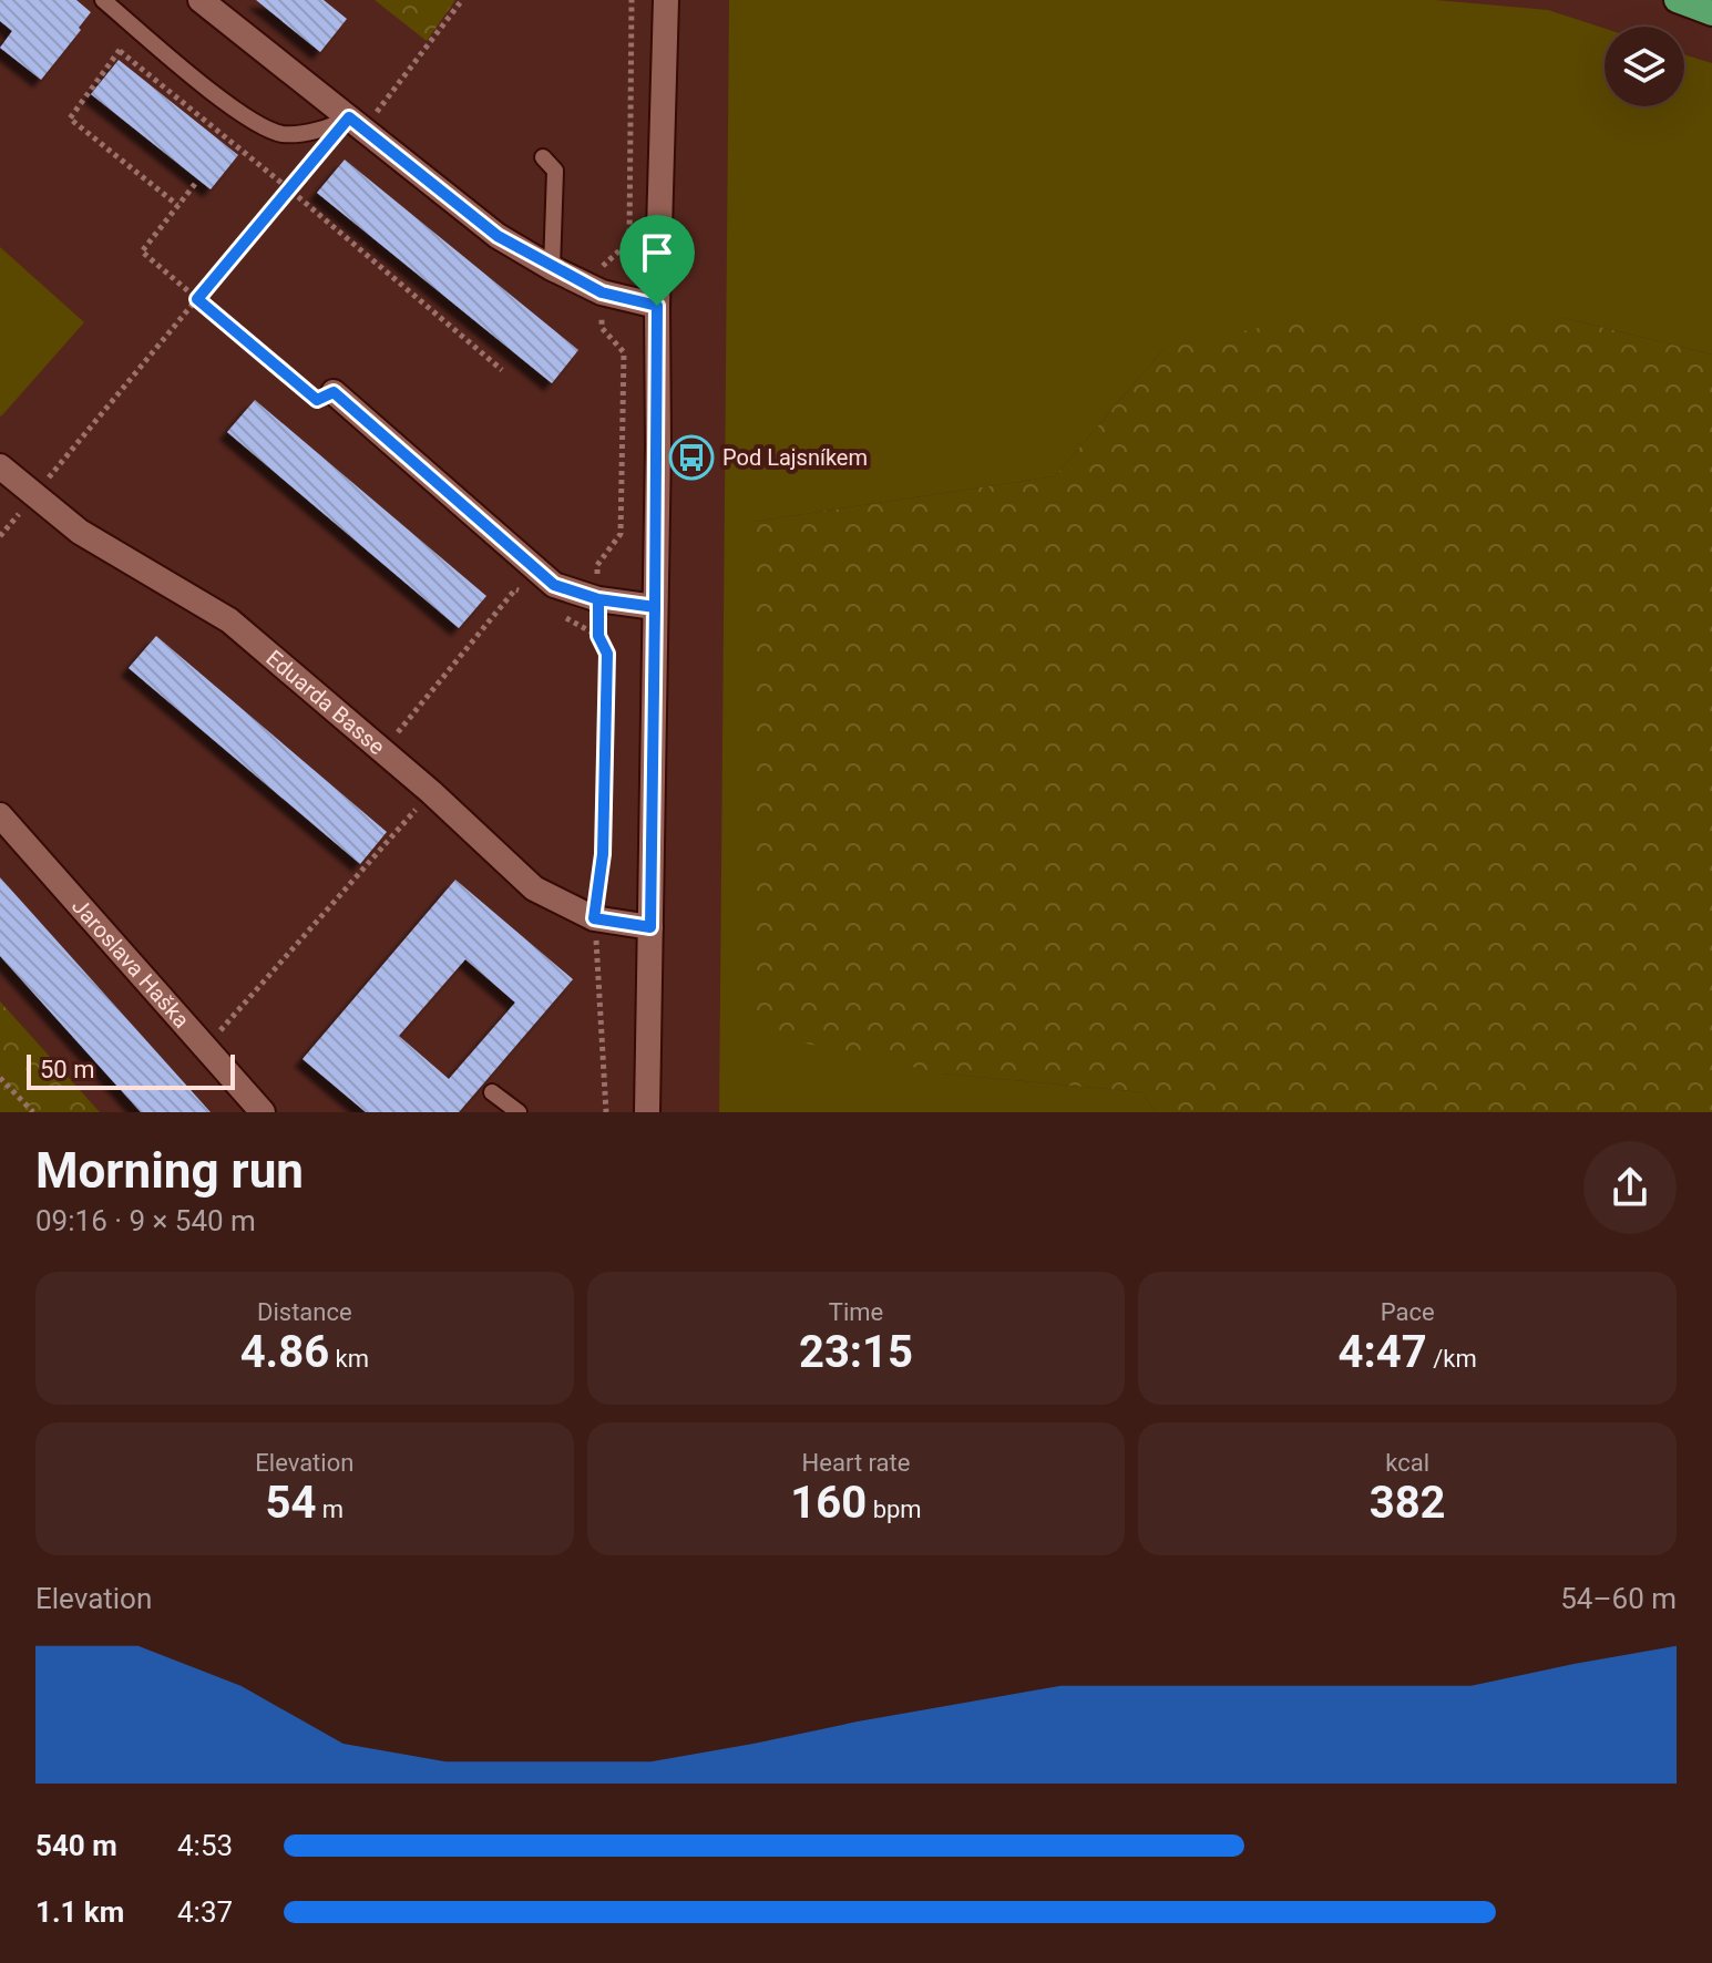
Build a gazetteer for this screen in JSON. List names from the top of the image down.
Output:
{
  "streets": {
    "street": ["Eduarda Basse", "Jaroslava Haška"]
  },
  "places": {
    "bus stop": ["Pod Lajsníkem"]
  },
  "scale_bar": "50 m",
  "page": {
    "scale": "50 m",
    "heading": ["Morning run", "09:16 · 9 × 540 m"],
    "stats": [
      ["Distance", "4.86 km"],
      ["Time", "23:15"],
      ["Pace", "4:47 /km"],
      ["Elevation", "54 m"],
      ["Heart rate", "160 bpm"],
      ["kcal", "382"]
    ],
    "chart": ["Elevation", "54–60 m"],
    "list": [
      {
        "name": "540 m",
        "note": "4:53"
      },
      {
        "name": "1.1 km",
        "note": "4:37"
      }
    ]
  }
}
